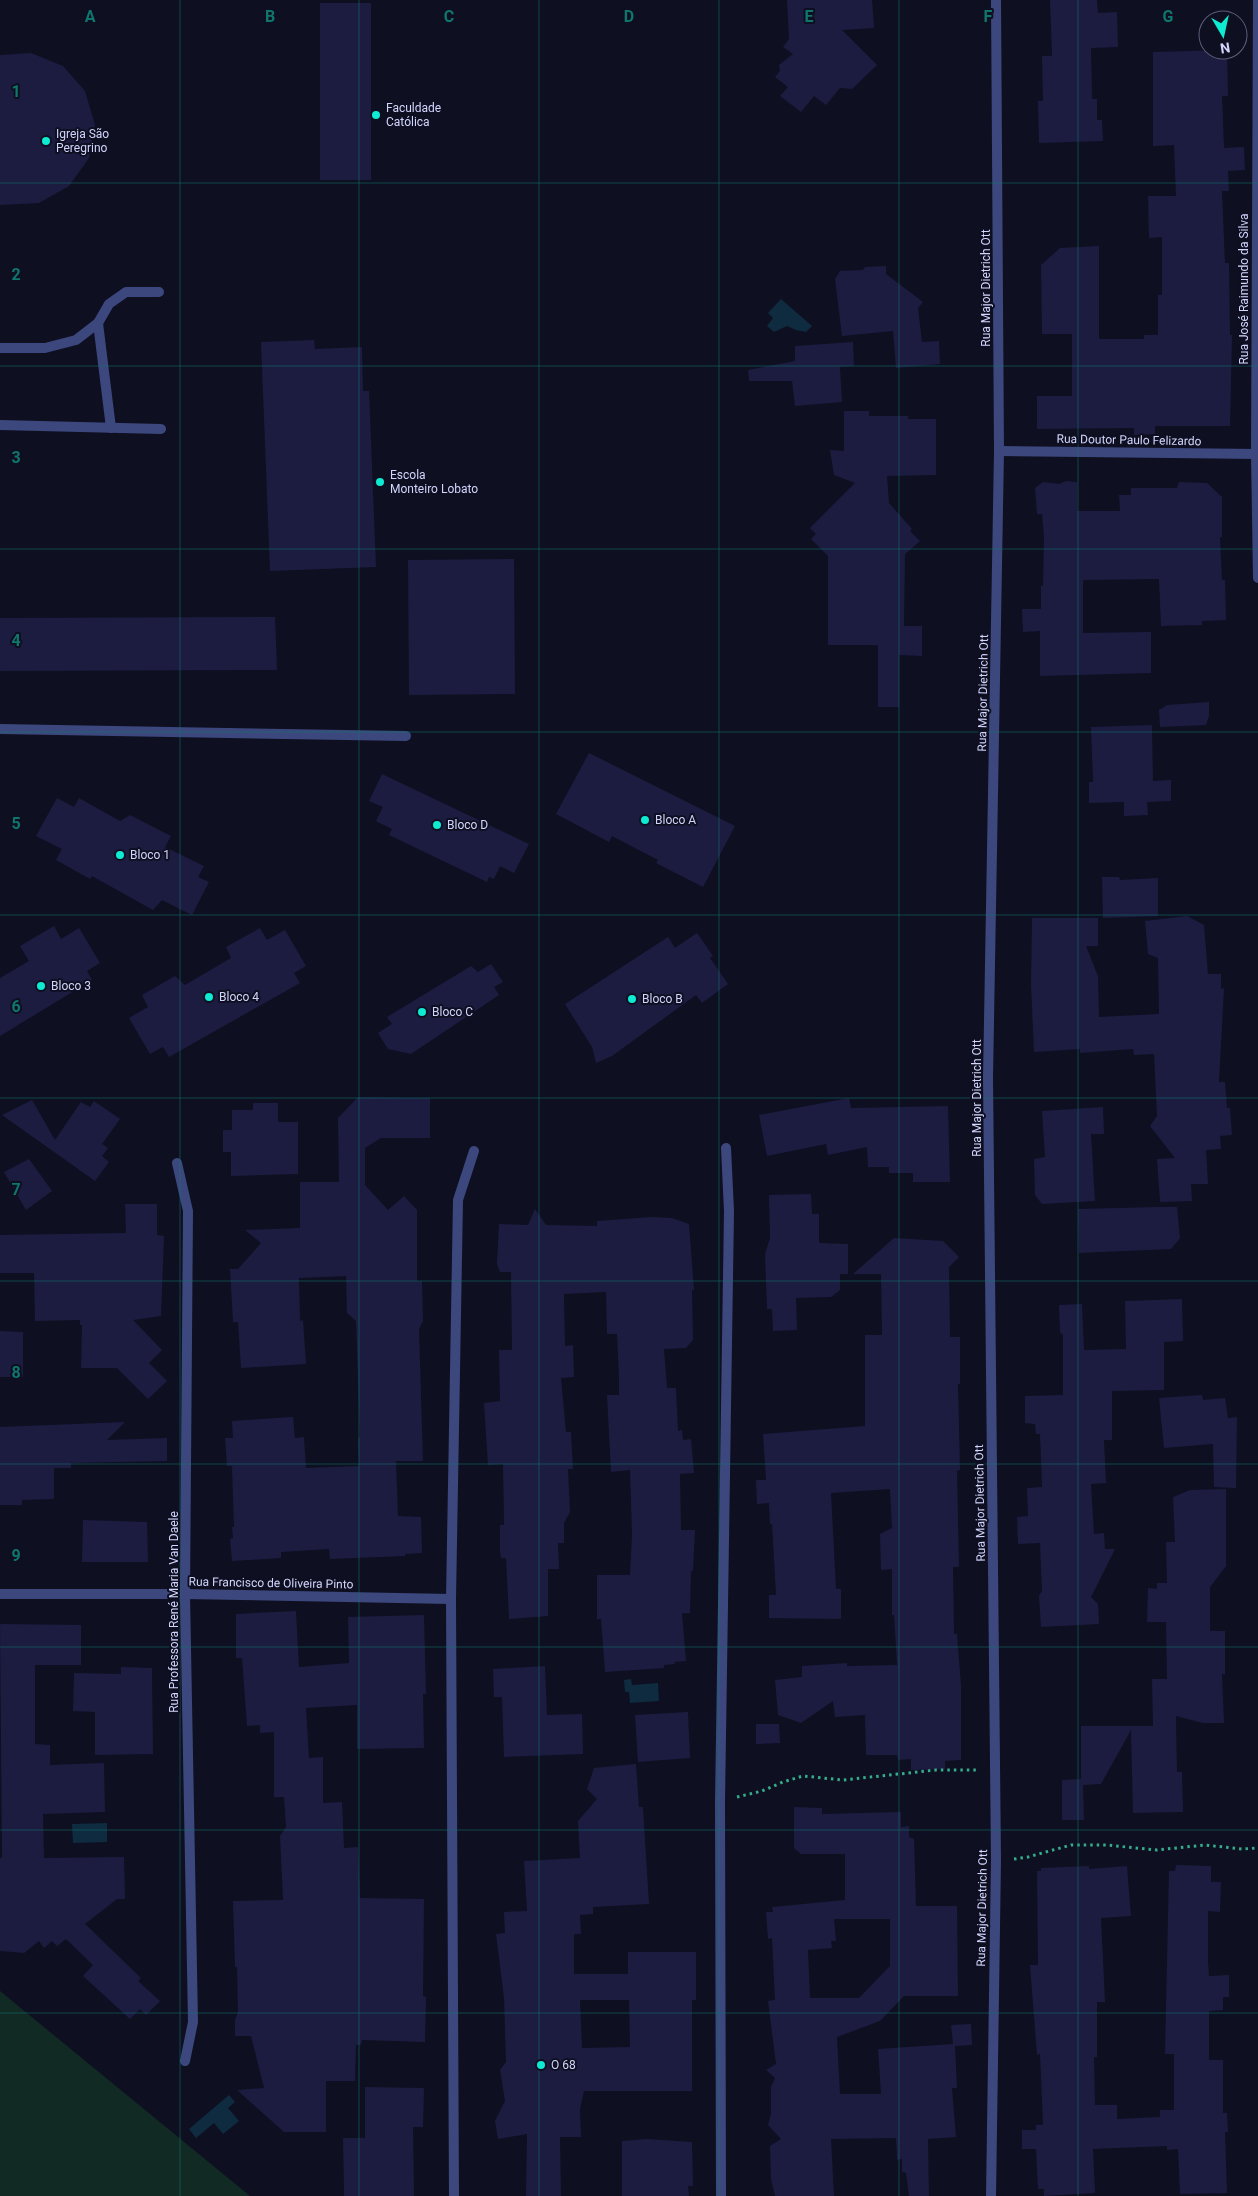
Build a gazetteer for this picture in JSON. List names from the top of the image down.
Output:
{
  "streets": {
    "street": [
      "Rua Major Dietrich Ott",
      "Rua José Raimundo da Silva",
      "Rua Doutor Paulo Felizardo",
      "Rua Francisco de Oliveira Pinto",
      "Rua Professora René Maria Van Daele"
    ]
  },
  "crossings": [
    ["Rua Major Dietrich Ott", "Rua Doutor Paulo Felizardo"],
    ["Rua José Raimundo da Silva", "Rua Doutor Paulo Felizardo"],
    ["Rua Francisco de Oliveira Pinto", "Rua Professora René Maria Van Daele"]
  ],
  "places": [
    "Faculdade Católica",
    "Igreja São Peregrino",
    "Escola Monteiro Lobato",
    "Bloco A",
    "Bloco D",
    "Bloco 1",
    "Bloco 3",
    "Bloco 4",
    "Bloco B",
    "Bloco C",
    "O 68"
  ],
  "north": "bottom",
  "grid": {
    "columns": [
      "A",
      "B",
      "C",
      "D",
      "E",
      "F",
      "G"
    ],
    "rows": [
      "1",
      "2",
      "3",
      "4",
      "5",
      "6",
      "7",
      "8",
      "9"
    ]
  }
}
